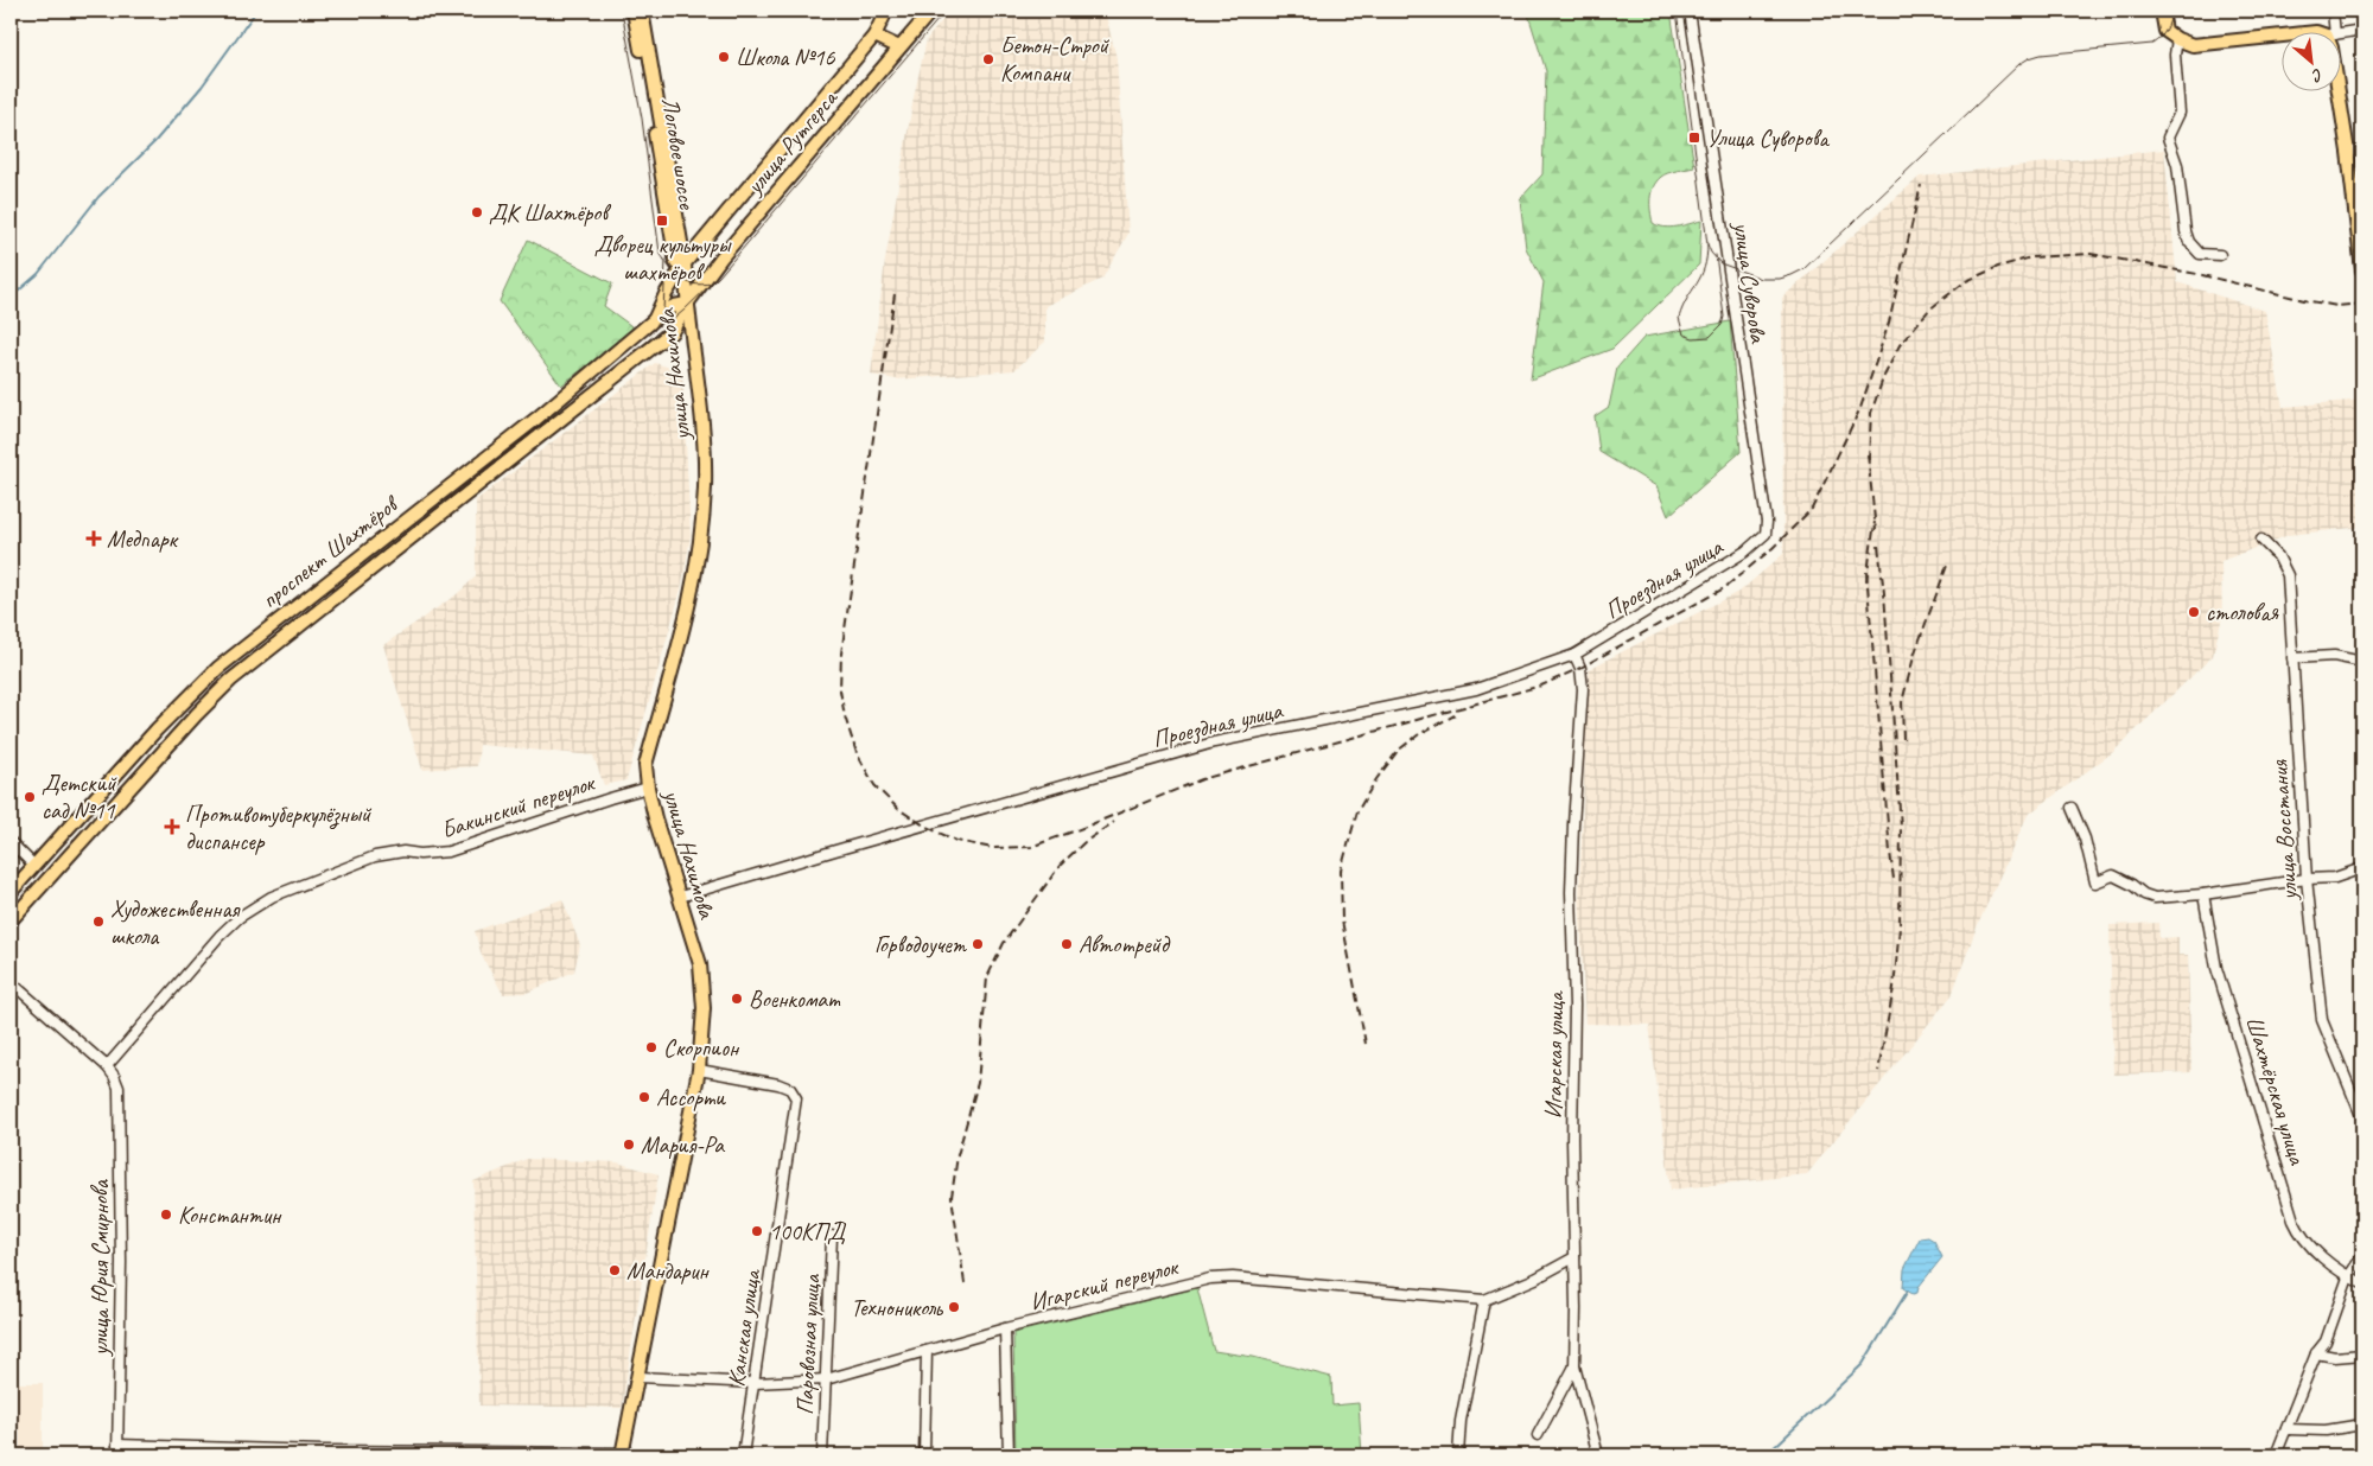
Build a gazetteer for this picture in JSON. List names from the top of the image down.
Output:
{
  "streets": {
    "main road": [
      "улица Рутгерса",
      "Логовое шоссе",
      "улица Нахимова",
      "проспект Шахтёров"
    ],
    "street": [
      "улица Суворова",
      "Проездная улица",
      "Бакинский переулок",
      "улица Восстания",
      "Игарская улица",
      "Шахтёрская улица",
      "улица Юрия Смирнова",
      "Игарский переулок",
      "Канская улица",
      "Паровозная улица"
    ]
  },
  "crossings": [
    ["улица Рутгерса", "Логовое шоссе"],
    ["улица Рутгерса", "улица Нахимова"],
    ["улица Рутгерса", "проспект Шахтёров"],
    ["Логовое шоссе", "улица Нахимова"],
    ["Логовое шоссе", "проспект Шахтёров"],
    ["улица Суворова", "Проездная улица"],
    ["улица Нахимова", "проспект Шахтёров"],
    ["улица Нахимова", "Проездная улица"],
    ["улица Нахимова", "Бакинский переулок"],
    ["улица Нахимова", "Игарский переулок"],
    ["улица Нахимова", "Канская улица"],
    ["Проездная улица", "Игарская улица"],
    ["Бакинский переулок", "улица Юрия Смирнова"],
    ["Игарская улица", "Игарский переулок"],
    ["Игарский переулок", "Канская улица"],
    ["Игарский переулок", "Паровозная улица"]
  ],
  "places": {
    "other": [
      "Школа №16",
      "Бетон-Строй Компани",
      "ДК Шахтёров",
      "столовая",
      "Детский сад №11",
      "Художественная школа",
      "Горводоучет",
      "Автотрейд",
      "Военкомат",
      "Скорпион",
      "Ассорти",
      "Мария-Ра",
      "Константин",
      "100КПД",
      "Мандарин",
      "Технониколь"
    ],
    "transit": ["Улица Суворова", "Дворец культуры шахтёров"],
    "health": ["Медпарк", "Противотуберкулёзный диспансер"]
  },
  "north": "bottom right"
}
